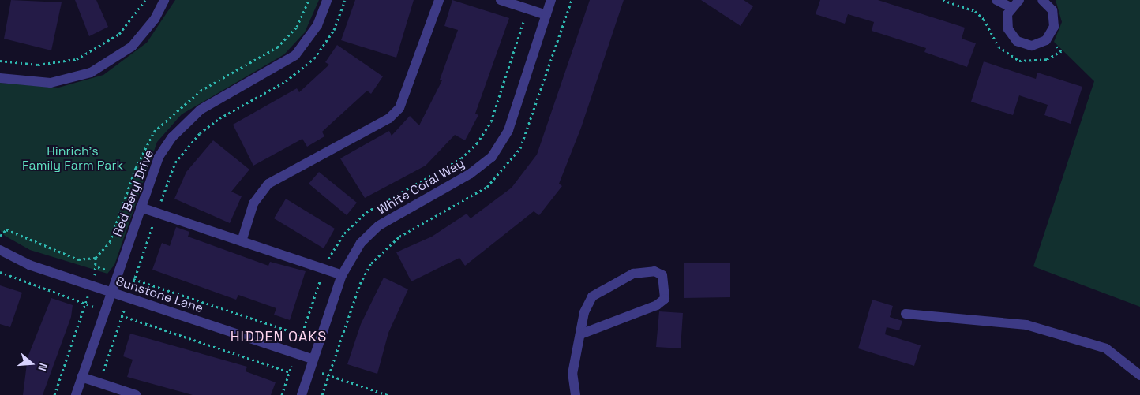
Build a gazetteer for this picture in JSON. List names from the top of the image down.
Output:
{
  "streets": {
    "street": ["White Coral Way", "Red Beryl Drive", "Sunstone Lane"]
  },
  "crossings": [
    ["White Coral Way", "Sunstone Lane"],
    ["Red Beryl Drive", "Sunstone Lane"]
  ],
  "districts": ["HIDDEN OAKS"],
  "parks": ["Hinrich's Family Farm Park"],
  "north": "right"
}
